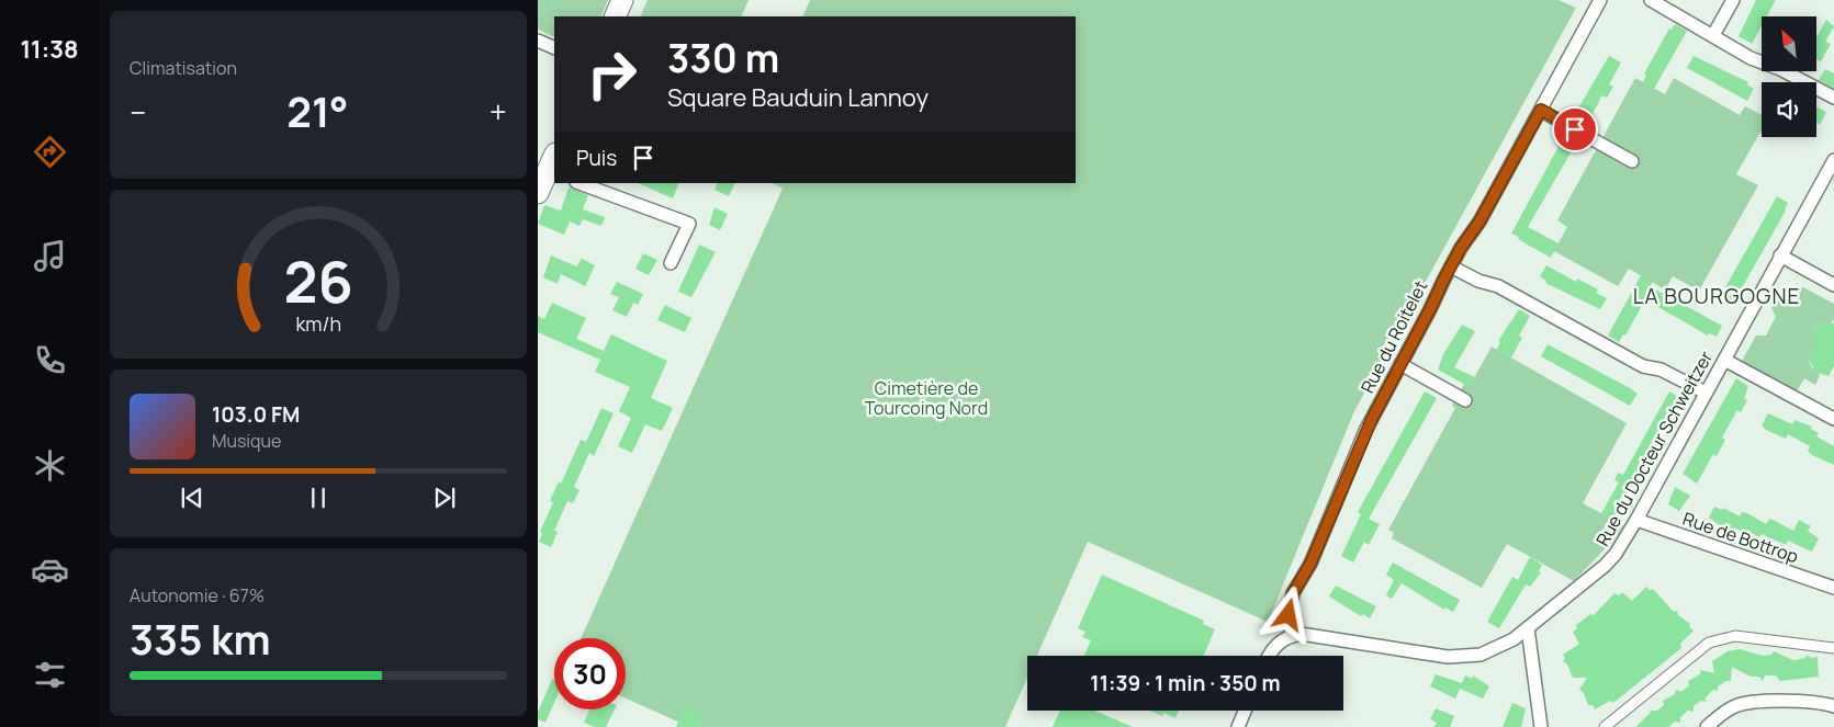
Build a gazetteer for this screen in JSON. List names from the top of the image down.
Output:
{
  "streets": {
    "street": ["Rue du Roitelet", "Rue du Docteur Schweitzer", "Rue de Bottrop"]
  },
  "crossings": [
    ["Rue du Roitelet", "Rue du Docteur Schweitzer"],
    ["Rue du Docteur Schweitzer", "Rue de Bottrop"]
  ],
  "districts": ["LA BOURGOGNE"],
  "parks": ["Cimetière de Tourcoing Nord"],
  "north": "top left",
  "page": {
    "tabs": "11:38",
    "tile": [
      "Climatisation",
      ["Autonomie · 67%", "335 km"]
    ],
    "turn": ["330 m", "Square Bauduin Lannoy"],
    "heat": ["−", "21°", "+"],
    "then": "Puis",
    "song": ["103.0 FM", "Musique"],
    "limit": "30",
    "trip": "11:39 · 1 min · 350 m",
    "gauge": ["26", "km/h"]
  }
}
